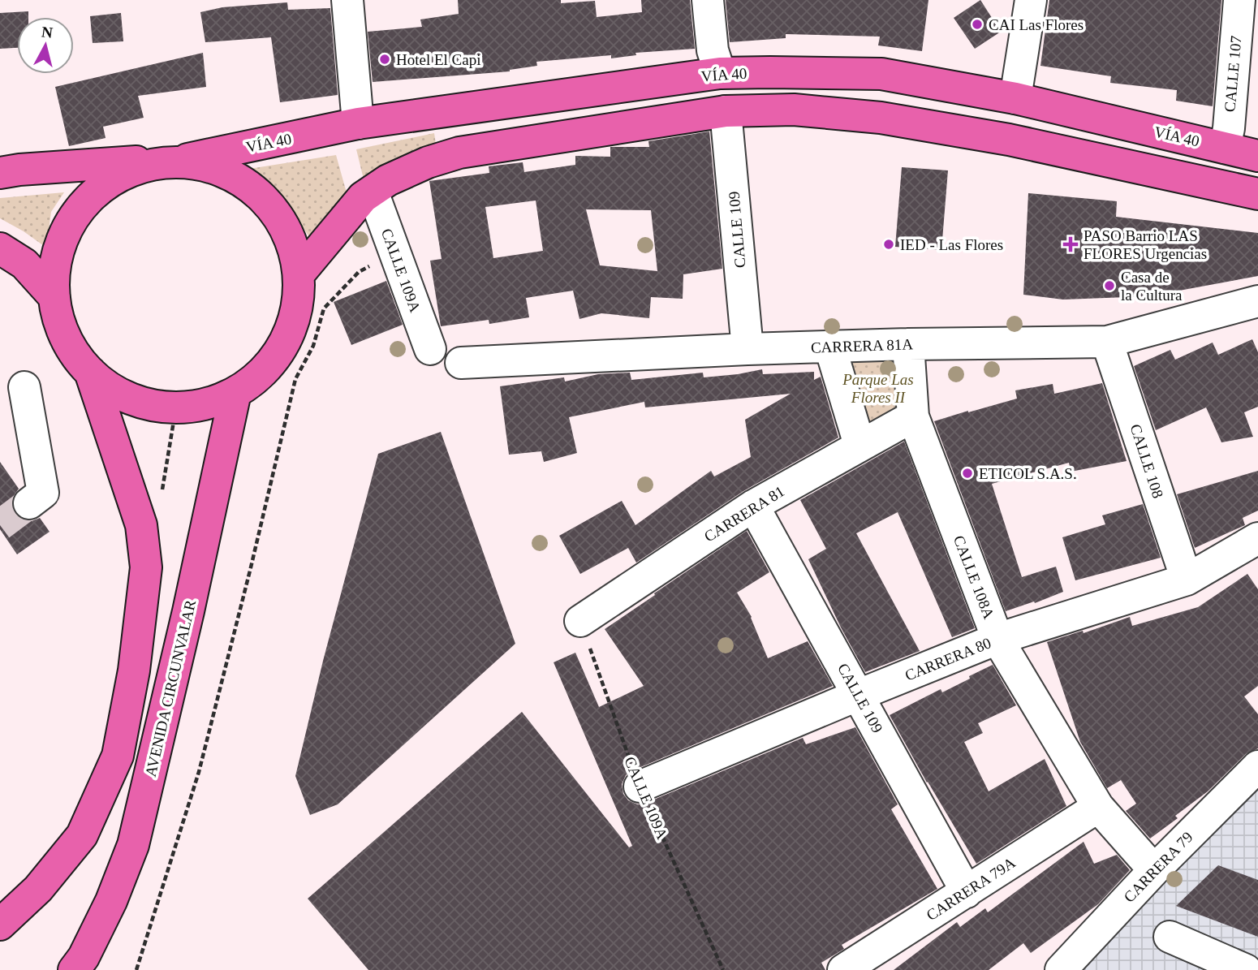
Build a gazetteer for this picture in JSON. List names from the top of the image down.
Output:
{
  "streets": {
    "highway": ["VÍA 40", "AVENIDA CIRCUNVALAR"],
    "street": [
      "CALLE 107",
      "CALLE 109",
      "CALLE 109A",
      "CARRERA 81A",
      "CALLE 108",
      "CARRERA 81",
      "CALLE 108A",
      "CARRERA 80",
      "CARRERA 79",
      "CARRERA 79A"
    ]
  },
  "crossings": [
    ["CALLE 107", "VÍA 40"],
    ["CALLE 109", "CARRERA 81A"],
    ["CALLE 109", "CARRERA 81"],
    ["CALLE 109", "CARRERA 80"],
    ["CALLE 109", "CARRERA 79A"],
    ["CALLE 109A", "CARRERA 81"],
    ["CALLE 109A", "CARRERA 80"],
    ["CARRERA 81A", "CALLE 108"],
    ["CARRERA 81A", "CALLE 108A"],
    ["CALLE 108", "CARRERA 80"],
    ["CARRERA 81", "CALLE 108A"],
    ["CALLE 108A", "CARRERA 80"],
    ["CALLE 108A", "CARRERA 79"],
    ["CALLE 108A", "CARRERA 79A"]
  ],
  "parks": ["Parque Las Flores II"],
  "places": {
    "other": [
      "CAI Las Flores",
      "Hotel El Capi",
      "IED - Las Flores",
      "Casa de la Cultura",
      "ETICOL S.A.S."
    ],
    "health": ["PASO Barrio LAS FLORES Urgencias"]
  },
  "north": "top"
}
